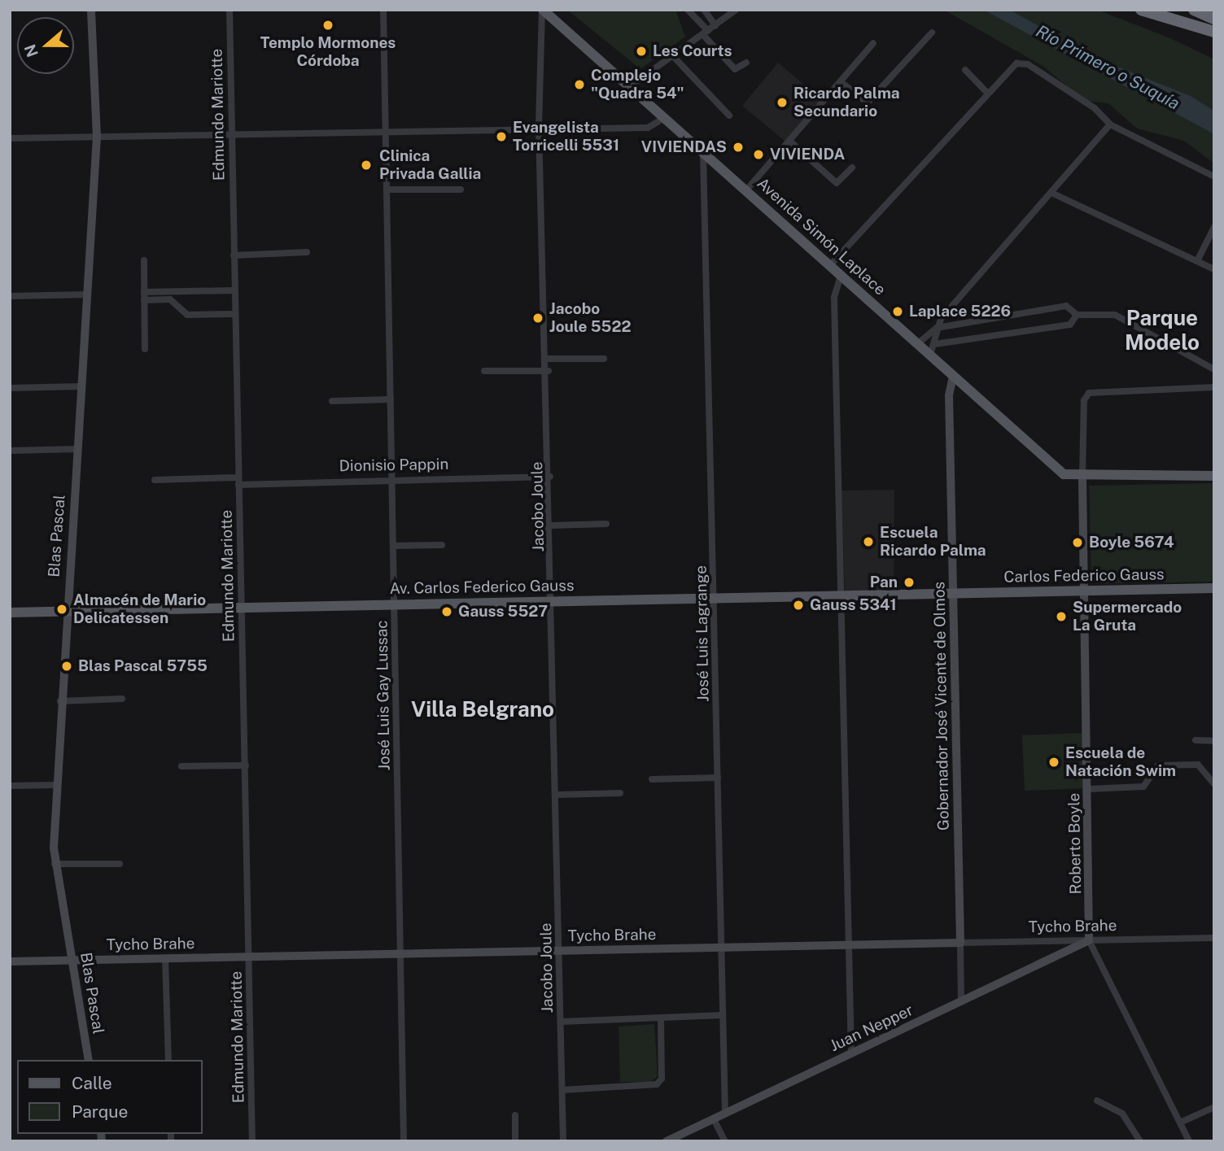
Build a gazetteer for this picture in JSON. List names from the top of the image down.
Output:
{
  "streets": {
    "main road": [
      "Avenida Simón Laplace",
      "Blas Pascal",
      "Carlos Federico Gauss",
      "Av. Carlos Federico Gauss",
      "Gobernador José Vicente de Olmos",
      "Roberto Boyle",
      "Tycho Brahe",
      "Juan Nepper"
    ],
    "street": [
      "Edmundo Mariotte",
      "Dionisio Pappin",
      "Jacobo Joule",
      "José Luis Lagrange",
      "José Luis Gay Lussac"
    ]
  },
  "crossings": [
    ["Edmundo Mariotte", "Dionisio Pappin"],
    ["Edmundo Mariotte", "Av. Carlos Federico Gauss"],
    ["Edmundo Mariotte", "Tycho Brahe"],
    ["Avenida Simón Laplace", "Jacobo Joule"],
    ["Avenida Simón Laplace", "José Luis Lagrange"],
    ["Avenida Simón Laplace", "Gobernador José Vicente de Olmos"],
    ["Avenida Simón Laplace", "Roberto Boyle"],
    ["Dionisio Pappin", "Jacobo Joule"],
    ["Dionisio Pappin", "José Luis Gay Lussac"],
    ["Jacobo Joule", "Av. Carlos Federico Gauss"],
    ["Jacobo Joule", "Tycho Brahe"],
    ["Blas Pascal", "Av. Carlos Federico Gauss"],
    ["Blas Pascal", "Tycho Brahe"],
    ["Carlos Federico Gauss", "Av. Carlos Federico Gauss"],
    ["Carlos Federico Gauss", "Gobernador José Vicente de Olmos"],
    ["Carlos Federico Gauss", "Roberto Boyle"],
    ["Av. Carlos Federico Gauss", "José Luis Lagrange"],
    ["Av. Carlos Federico Gauss", "José Luis Gay Lussac"],
    ["Av. Carlos Federico Gauss", "Gobernador José Vicente de Olmos"],
    ["José Luis Lagrange", "Tycho Brahe"],
    ["José Luis Lagrange", "Juan Nepper"],
    ["José Luis Gay Lussac", "Tycho Brahe"],
    ["Gobernador José Vicente de Olmos", "Tycho Brahe"],
    ["Gobernador José Vicente de Olmos", "Juan Nepper"],
    ["Roberto Boyle", "Tycho Brahe"],
    ["Roberto Boyle", "Juan Nepper"],
    ["Tycho Brahe", "Juan Nepper"]
  ],
  "districts": ["Parque Modelo", "Villa Belgrano"],
  "water": ["Río Primero o Suquía"],
  "places": [
    "Templo Mormones Córdoba",
    "Les Courts",
    "Complejo \"Quadra 54\"",
    "Ricardo Palma Secundario",
    "Evangelista Torricelli 5531",
    "VIVIENDAS",
    "VIVIENDA",
    "Clinica Privada Gallia",
    "Laplace 5226",
    "Jacobo Joule 5522",
    "Escuela Ricardo Palma",
    "Boyle 5674",
    "Pan",
    "Gauss 5341",
    "Almacén de Mario Delicatessen",
    "Gauss 5527",
    "Supermercado La Gruta",
    "Blas Pascal 5755",
    "Escuela de Natación Swim"
  ],
  "legend": ["Calle", "Parque"],
  "north": "left"
}
